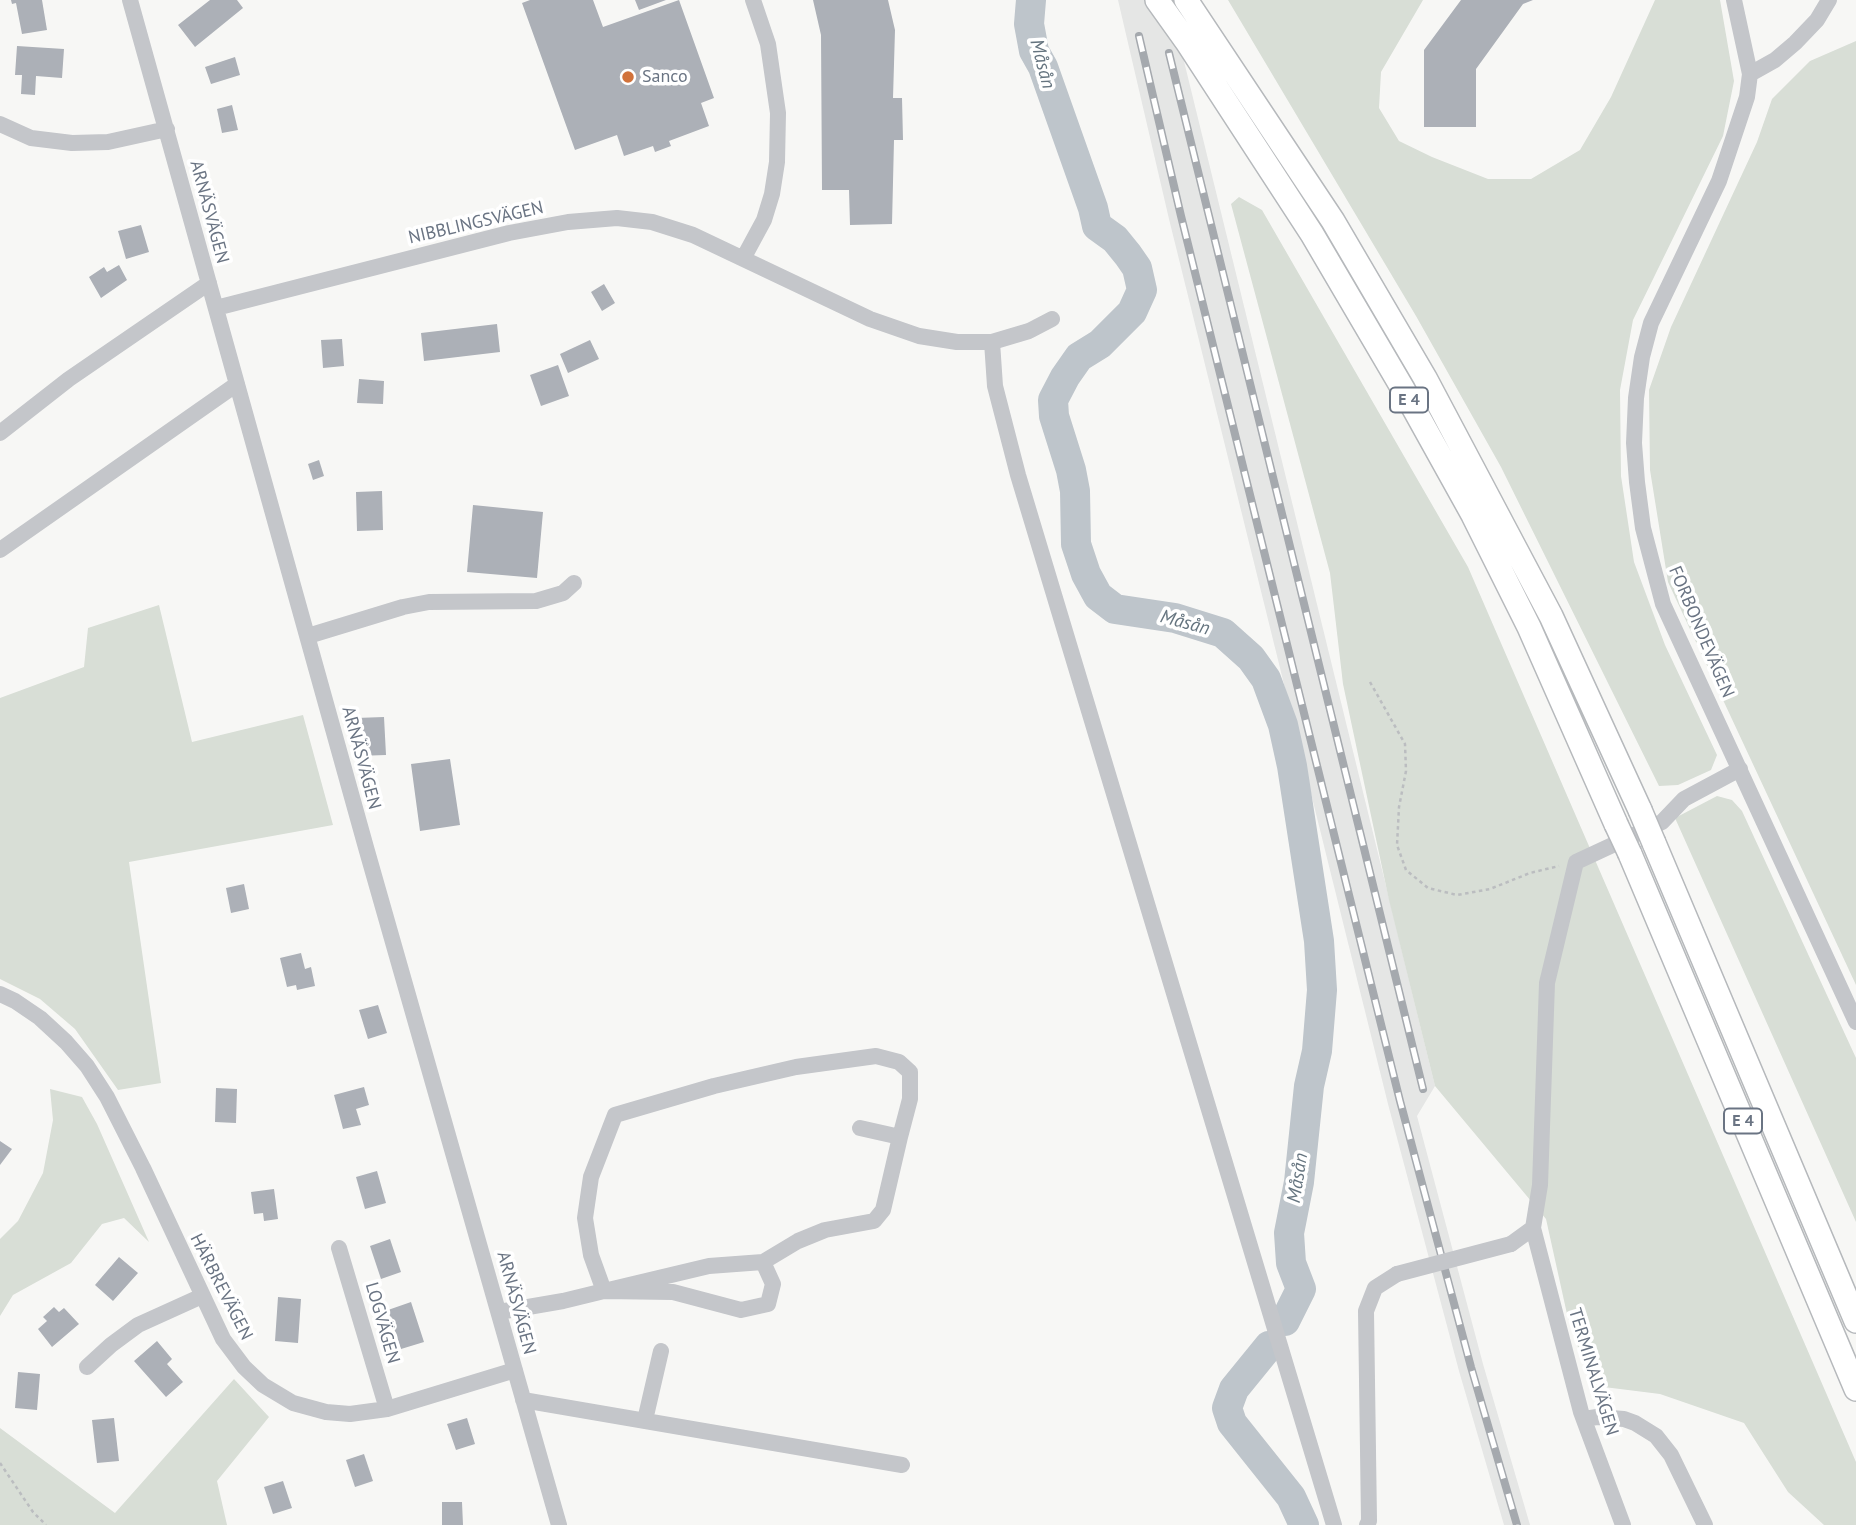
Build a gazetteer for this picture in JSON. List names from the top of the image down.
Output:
{
  "streets": {
    "highway": ["E 4"],
    "street": [
      "ARNÄSVÄGEN",
      "NIBBLINGSVÄGEN",
      "FORBONDEVÄGEN",
      "HÄRBREVÄGEN",
      "LOGVÄGEN",
      "TERMINALVÄGEN"
    ]
  },
  "crossings": [
    ["ARNÄSVÄGEN", "NIBBLINGSVÄGEN"],
    ["ARNÄSVÄGEN", "HÄRBREVÄGEN"],
    ["HÄRBREVÄGEN", "LOGVÄGEN"]
  ],
  "water": ["Måsån"],
  "places": ["Sanco"]
}
